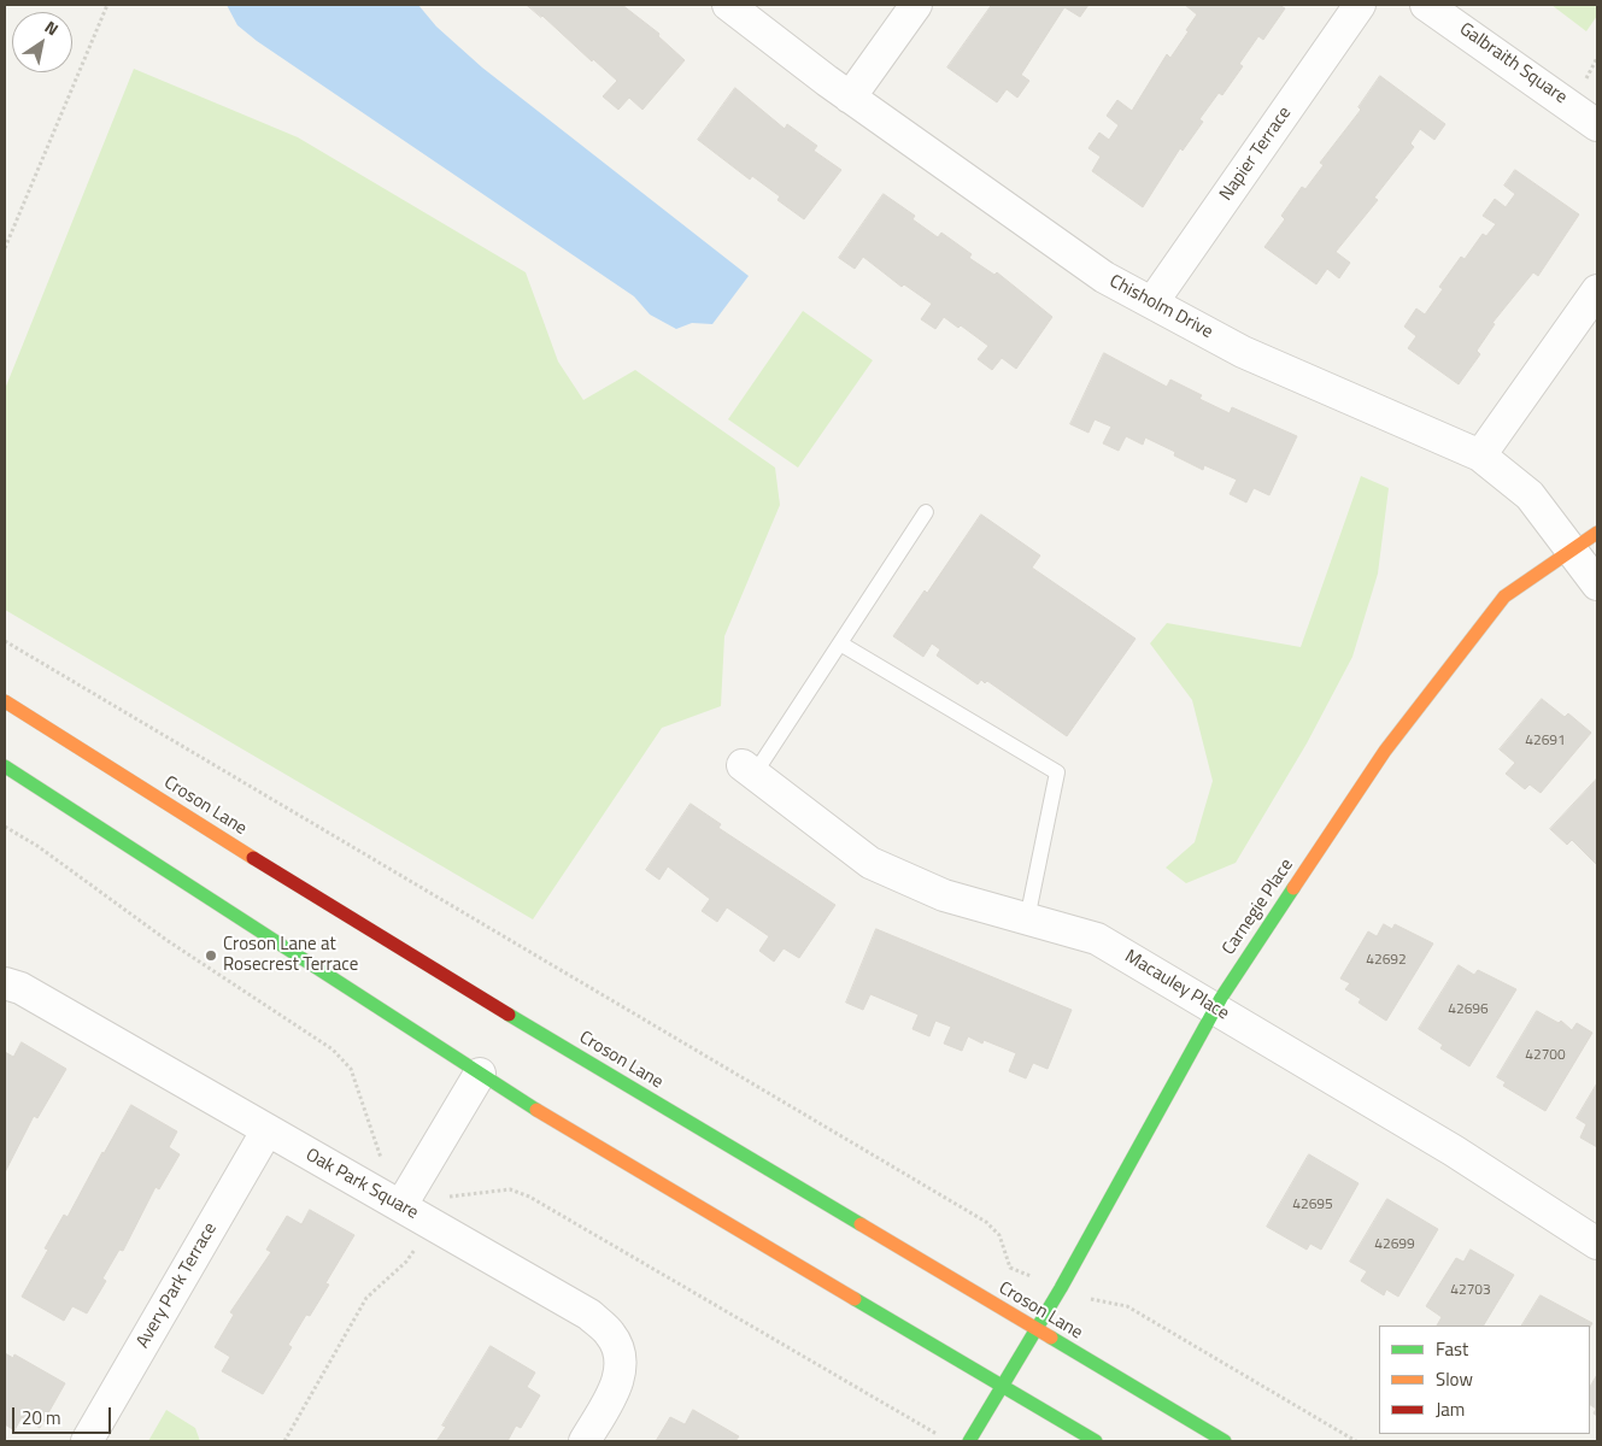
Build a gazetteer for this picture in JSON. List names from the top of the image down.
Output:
{
  "streets": {
    "main road": ["Croson Lane", "Carnegie Place"],
    "street": [
      "Galbraith Square",
      "Napier Terrace",
      "Chisholm Drive",
      "Macauley Place",
      "Oak Park Square",
      "Avery Park Terrace"
    ]
  },
  "crossings": [
    ["Napier Terrace", "Chisholm Drive"],
    ["Chisholm Drive", "Carnegie Place"],
    ["Croson Lane", "Carnegie Place"],
    ["Carnegie Place", "Macauley Place"],
    ["Oak Park Square", "Avery Park Terrace"]
  ],
  "places": ["Croson Lane at Rosecrest Terrace"],
  "house_numbers": [
    "42691",
    "42692",
    "42696",
    "42700",
    "42695",
    "42699",
    "42703"
  ],
  "legend": ["Fast", "Slow", "Jam"],
  "scale_bar": "20 m",
  "north": "top right"
}
